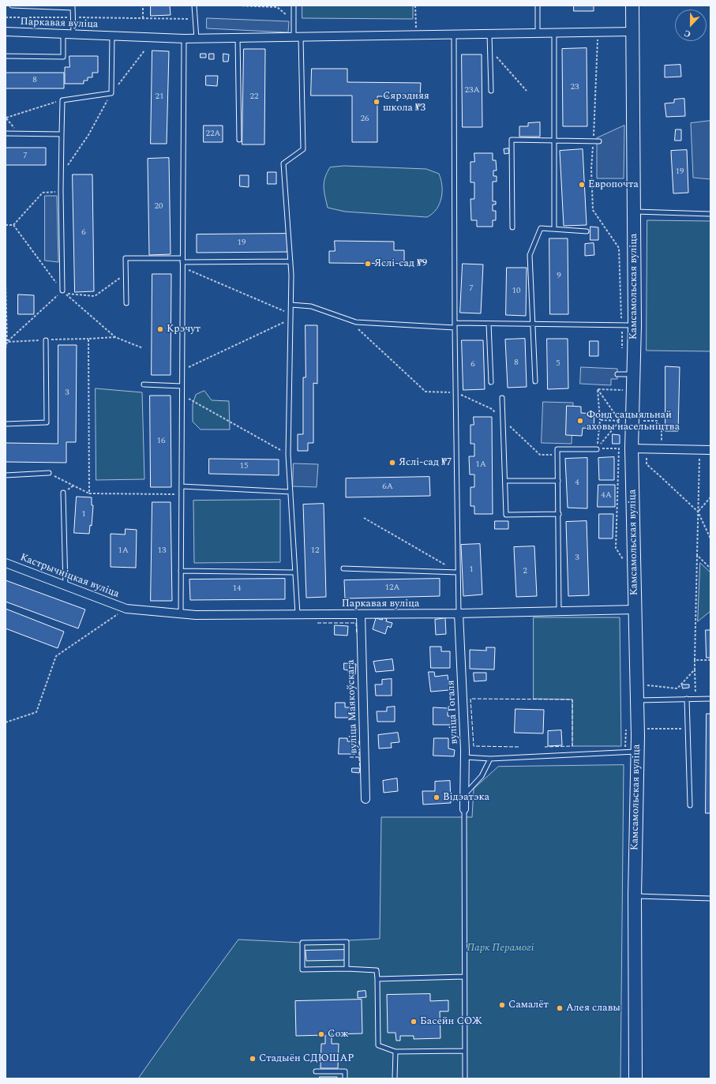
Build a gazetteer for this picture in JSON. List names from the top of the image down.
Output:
{
  "streets": {
    "main road": ["Камсамольская вуліца"],
    "street": [
      "Паркавая вуліца",
      "Кастрычніцкая вуліца",
      "вуліца Маякоўскага",
      "вуліца Гогаля"
    ]
  },
  "crossings": [
    ["Паркавая вуліца", "Камсамольская вуліца"],
    ["Паркавая вуліца", "Кастрычніцкая вуліца"],
    ["Паркавая вуліца", "вуліца Маякоўскага"],
    ["Паркавая вуліца", "вуліца Гогаля"]
  ],
  "parks": ["Парк Перамогі"],
  "places": [
    "Сярэдняя школа №3",
    "Европочта",
    "Яслі-сад №9",
    "Крэчут",
    "Фонд сацыяльнай аховы насельніцтва",
    "Яслі-сад №7",
    "Відэатэка",
    "Самалёт",
    "Алея славы",
    "Басейн СОЖ",
    "Сож",
    "Стадыён СДЮШАР"
  ],
  "house_numbers": [
    "8",
    "23",
    "23А",
    "21",
    "22",
    "26",
    "22А",
    "7",
    "19",
    "20",
    "6",
    "19",
    "9",
    "7",
    "10",
    "8",
    "5",
    "6",
    "3",
    "16",
    "1А",
    "15",
    "4",
    "6А",
    "4А",
    "1",
    "1А",
    "13",
    "12",
    "3",
    "1",
    "2",
    "12А",
    "14"
  ],
  "north": "bottom"
}
